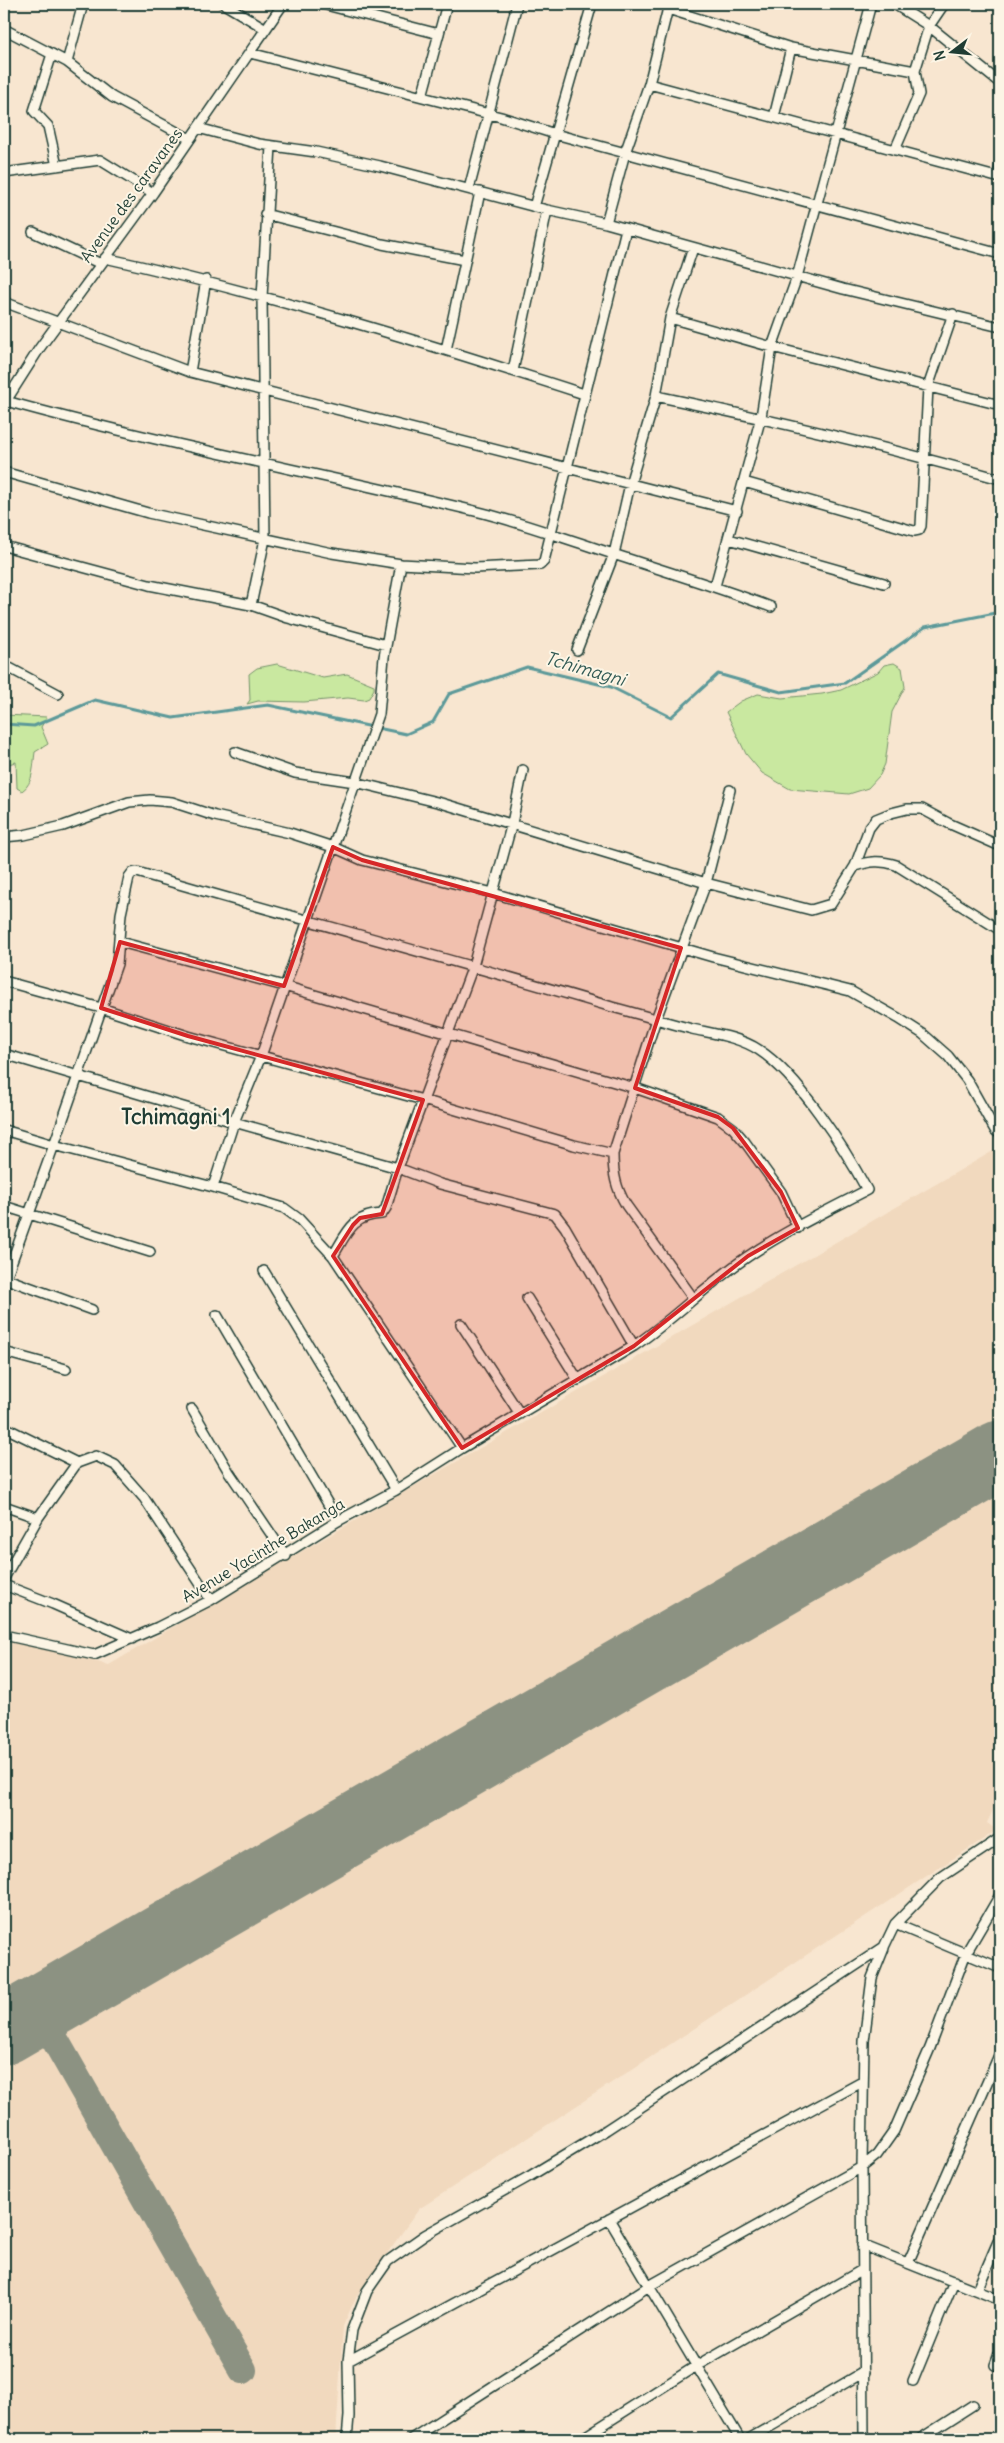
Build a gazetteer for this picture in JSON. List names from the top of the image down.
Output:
{
  "streets": {
    "street": ["Avenue des caravanes", "Avenue Yacinthe Bakanga"]
  },
  "districts": ["Tchimagni 1"],
  "water": ["Tchimagni"],
  "north": "left"
}
